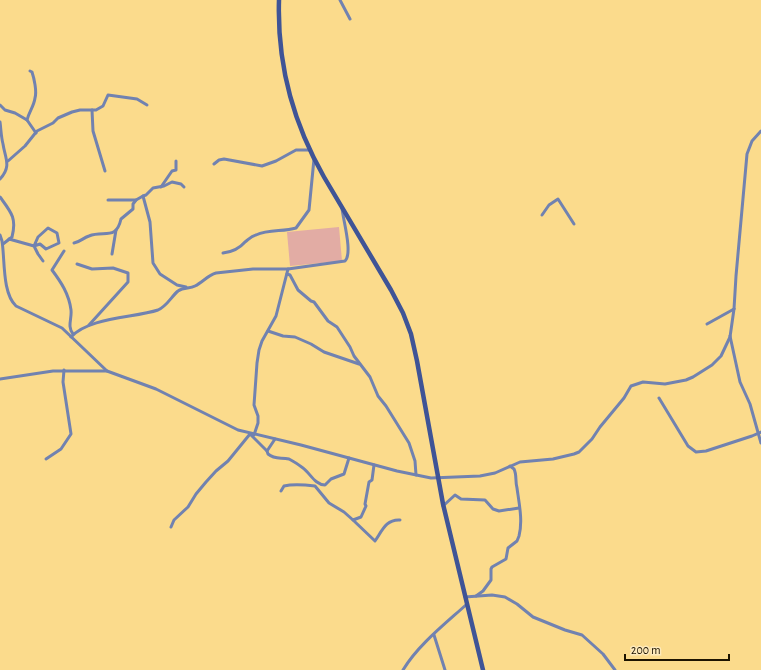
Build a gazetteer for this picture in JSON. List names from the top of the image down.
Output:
{
  "scale_bar": "200 m"
}
